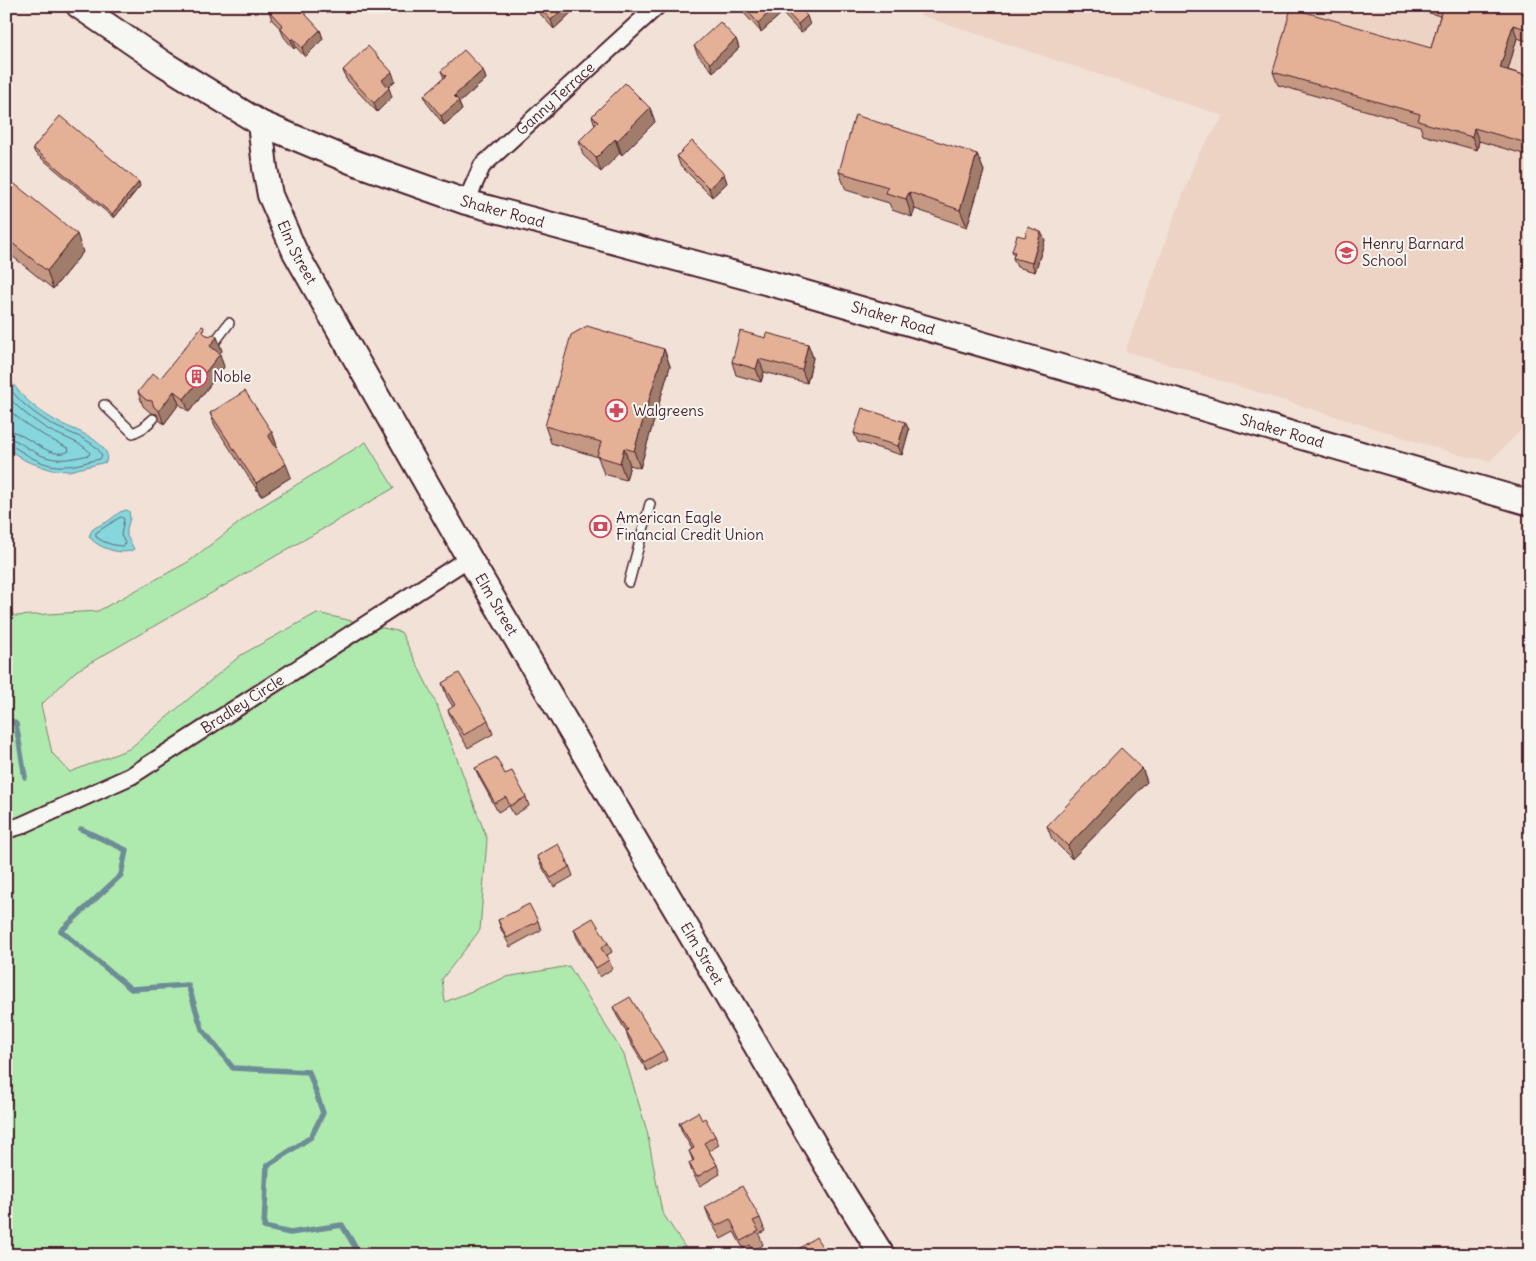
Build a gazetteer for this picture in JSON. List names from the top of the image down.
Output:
{
  "streets": {
    "main road": ["Shaker Road", "Elm Street"],
    "street": ["Ganny Terrace", "Bradley Circle"]
  },
  "crossings": [
    ["Ganny Terrace", "Shaker Road"],
    ["Shaker Road", "Elm Street"],
    ["Elm Street", "Bradley Circle"]
  ],
  "places": {
    "school or university": ["Henry Barnard School"],
    "building": ["Noble"],
    "pharmacy": ["Walgreens"],
    "bank": ["American Eagle Financial Credit Union"]
  }
}
